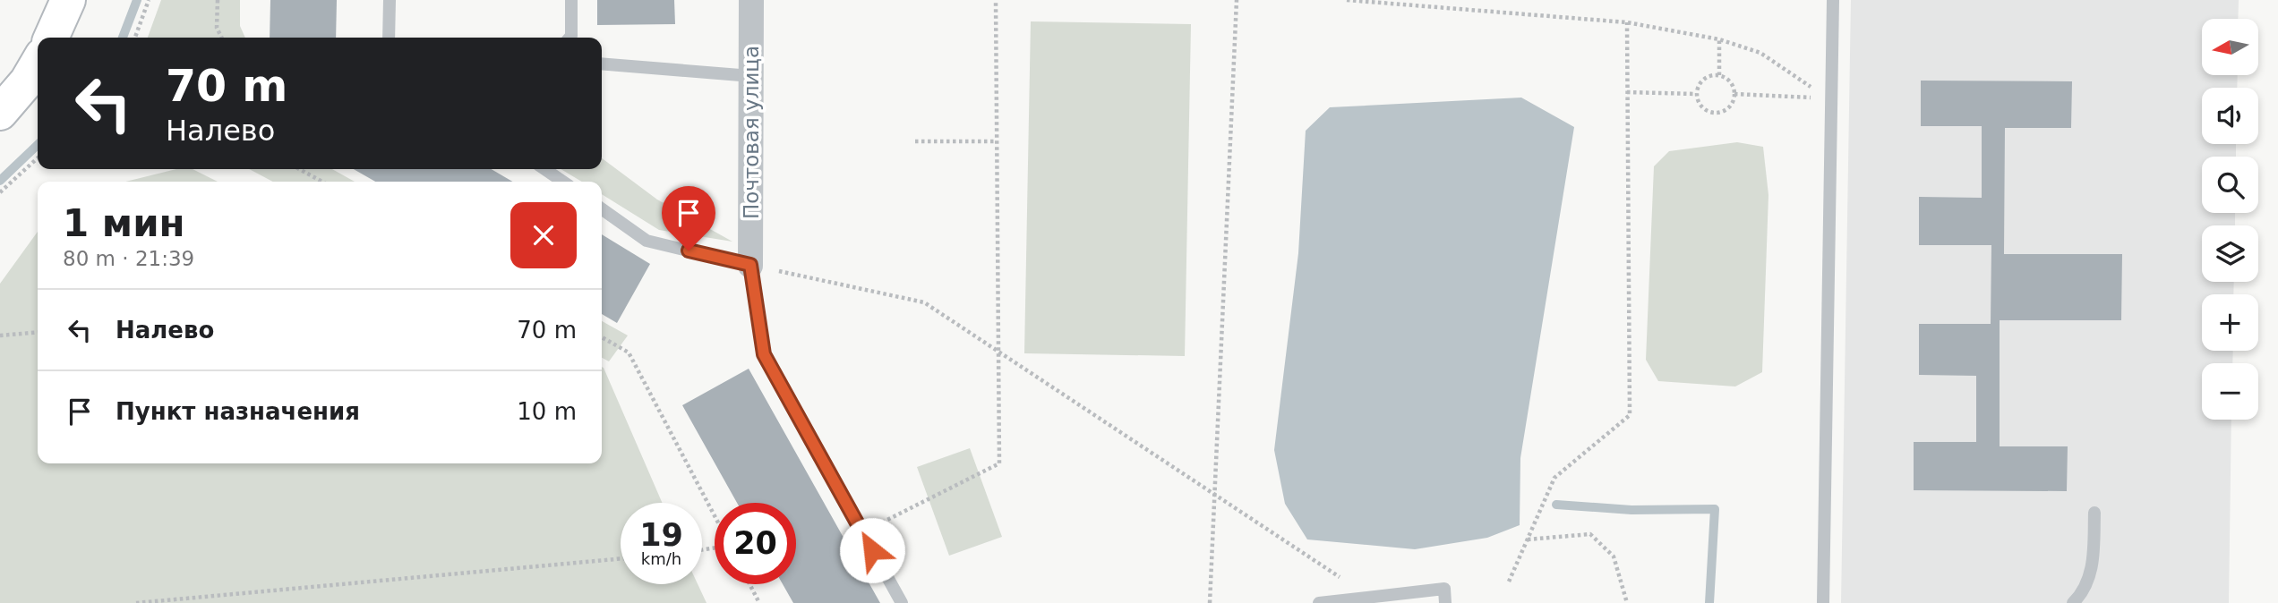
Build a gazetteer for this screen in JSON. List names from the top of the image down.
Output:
{
  "streets": {
    "street": ["Почтовая улица"]
  },
  "north": "left",
  "page": {
    "map_buttons": ["+", "−"],
    "turn": ["70 m", "Налево"],
    "heading": ["1 мин", "80 m · 21:39"],
    "list": [
      {
        "name": "Налево",
        "value": "70 m"
      },
      {
        "name": "Пункт назначения",
        "value": "10 m"
      }
    ],
    "speed": "19 km/h",
    "limit": "20"
  }
}
